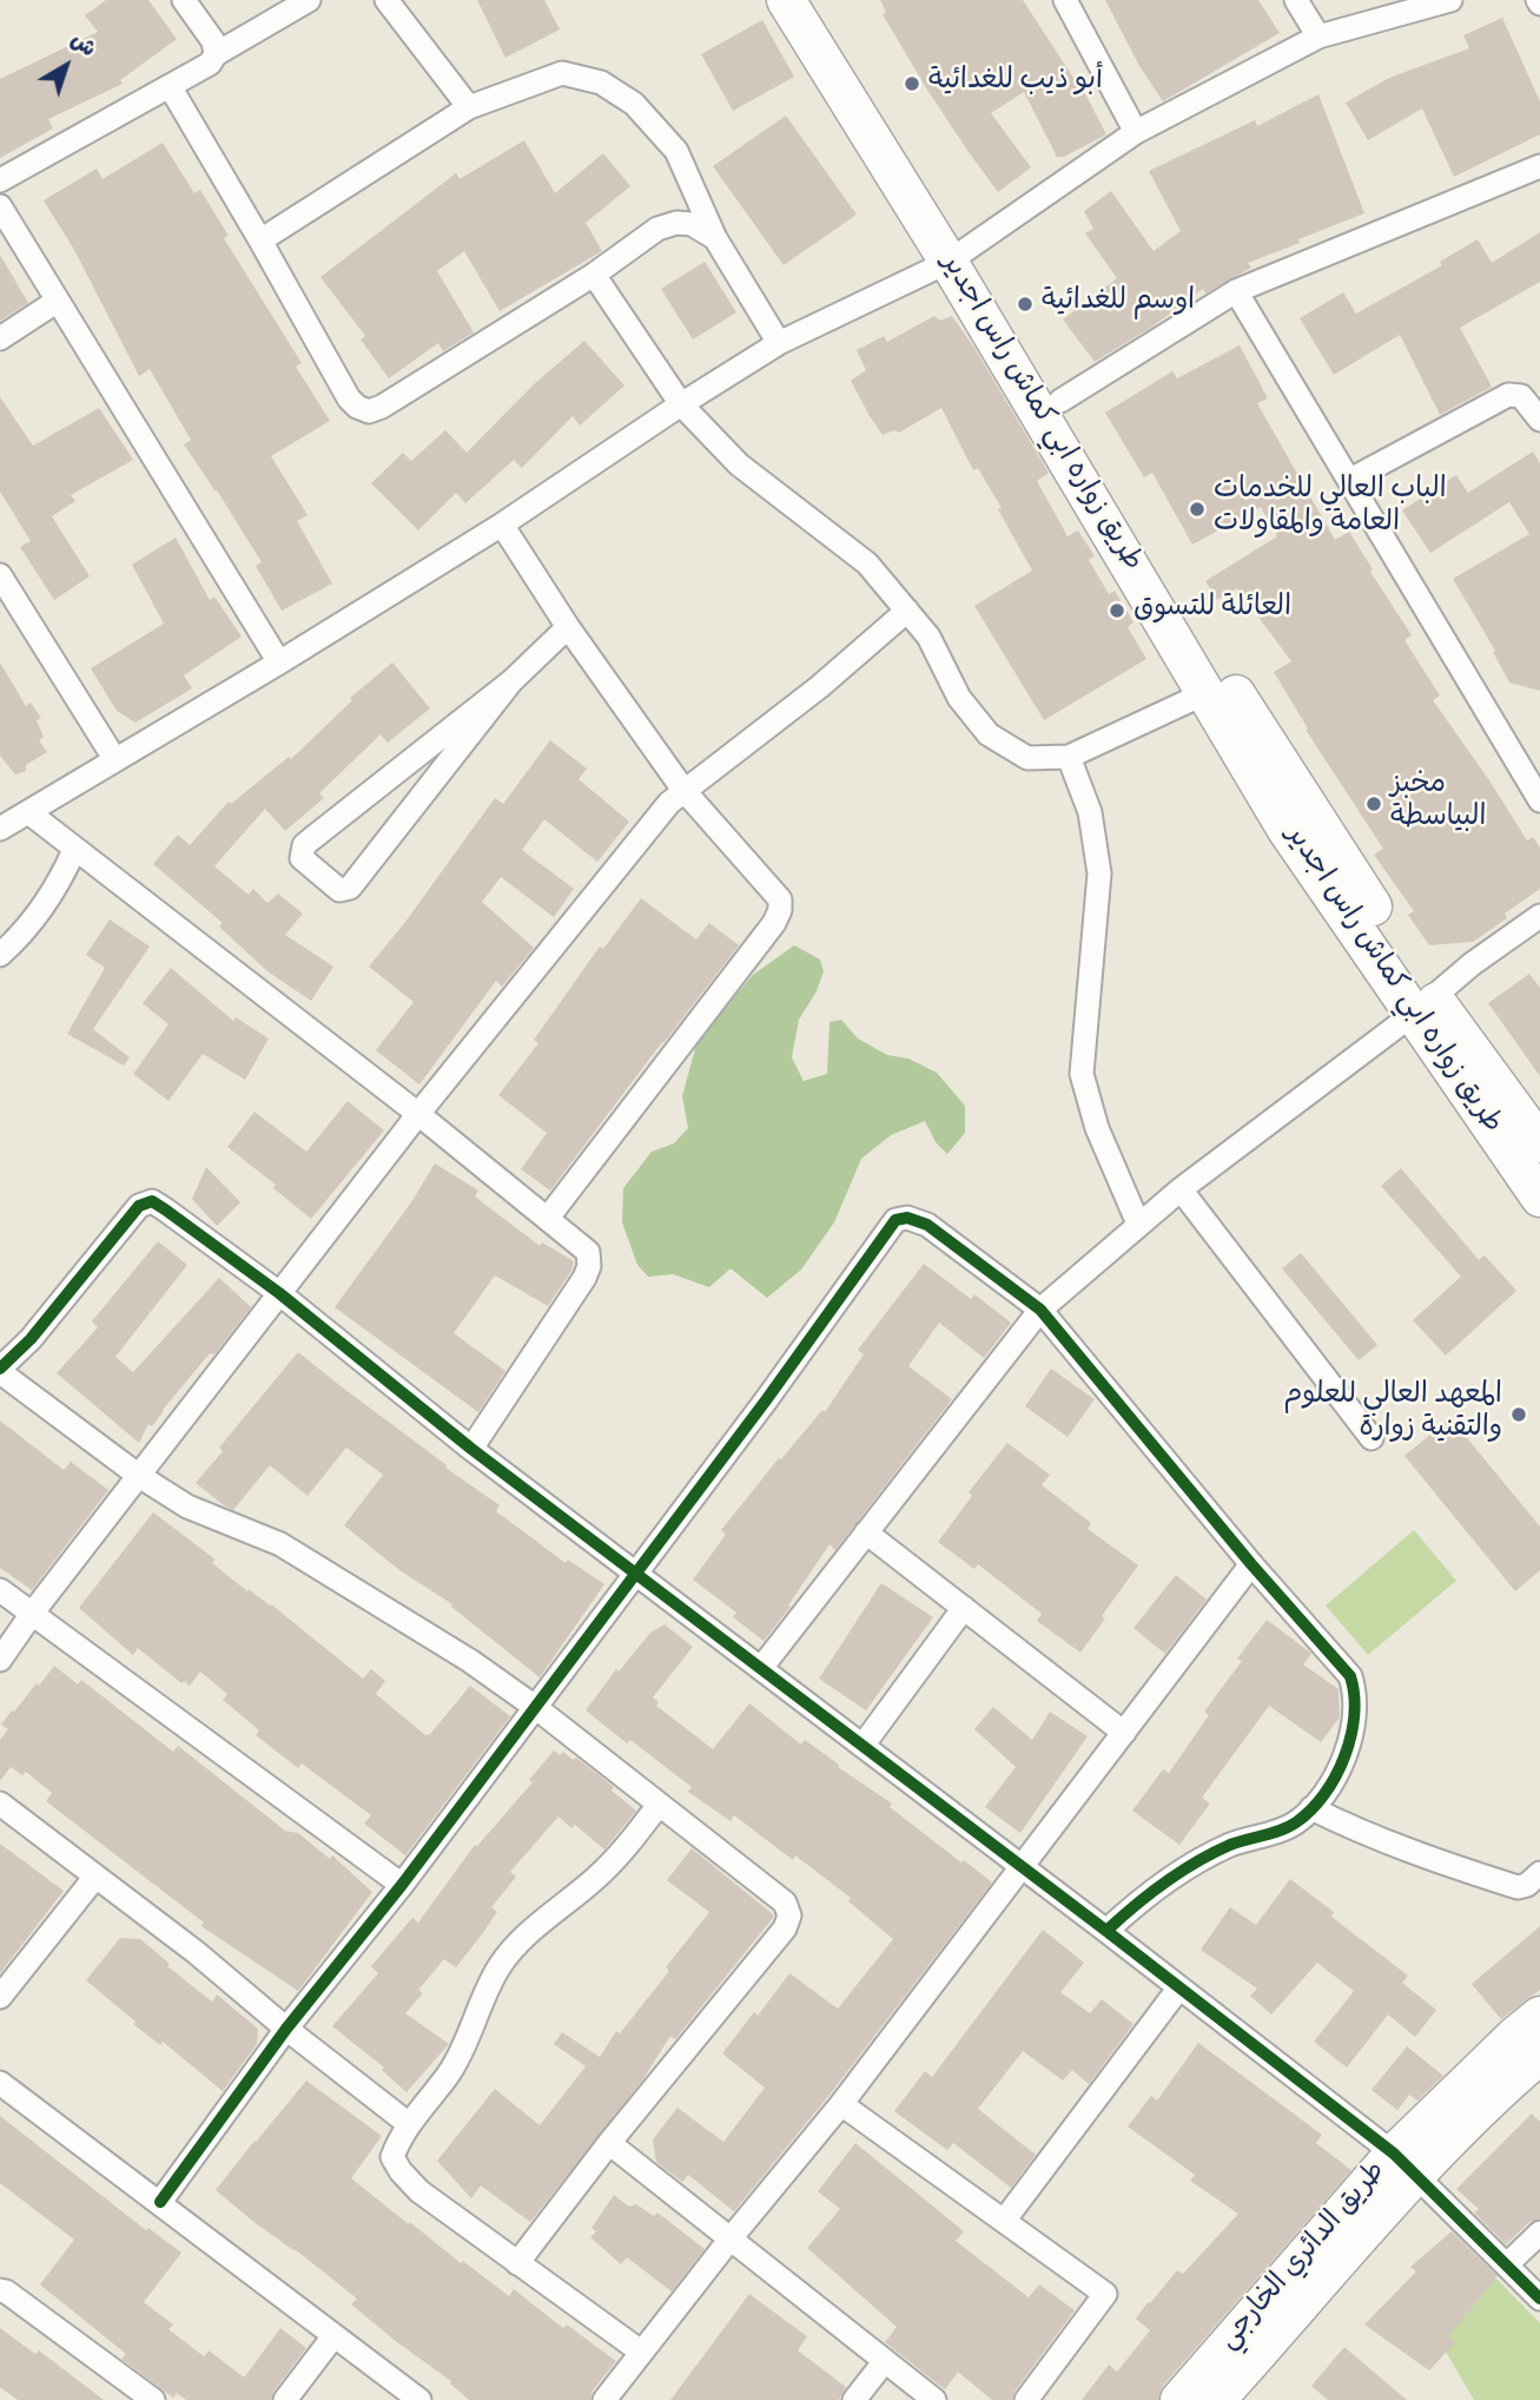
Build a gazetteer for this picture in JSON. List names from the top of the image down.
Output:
{
  "streets": {
    "main road": ["طريق زواره ابي كماش راس اجدير", "طريق الدائري الخارجي"]
  },
  "places": [
    "أبو ذيب للغدائية",
    "اوسم للغدائية",
    "الباب العالي للخدمات العامة والمقاولات",
    "العائلة للتسوق",
    "مخبز البياسطة",
    "المعهد العالي للعلوم والتقنية زوارة"
  ],
  "north": "top right"
}
